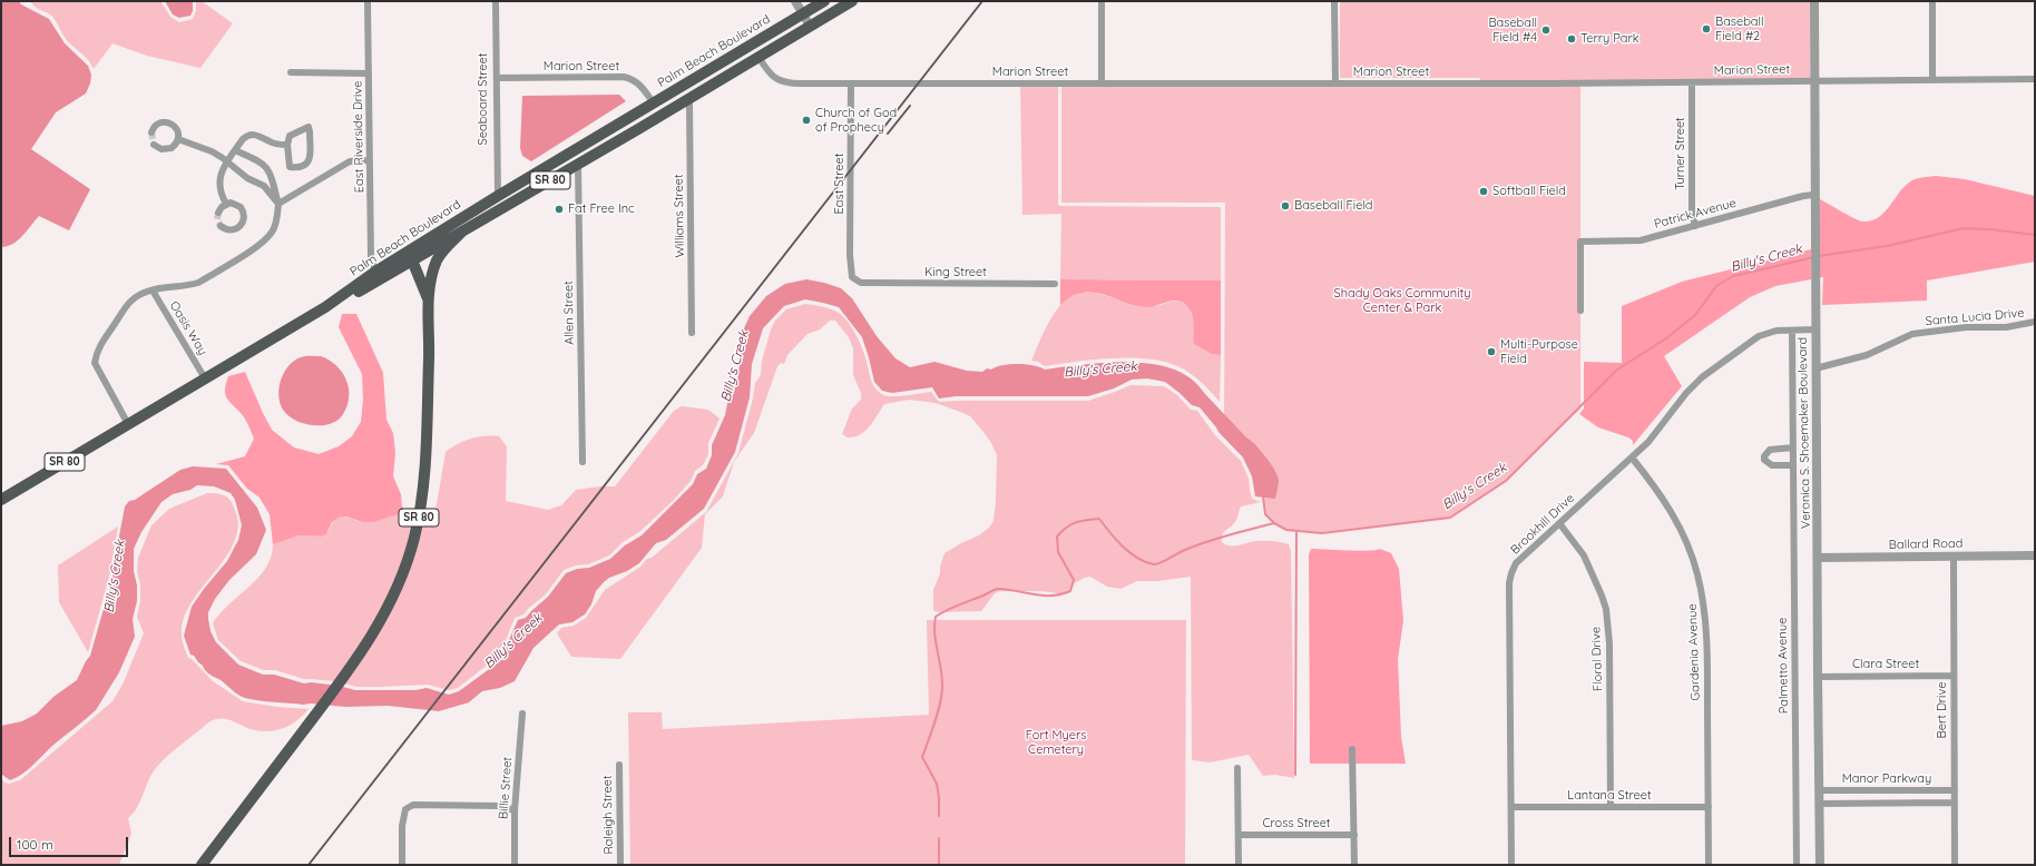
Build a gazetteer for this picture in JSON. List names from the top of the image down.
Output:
{
  "streets": {
    "main road": ["Palm Beach Boulevard", "SR 80"],
    "street": [
      "Marion Street",
      "Seaboard Street",
      "East Riverside Drive",
      "Turner Street",
      "East Street",
      "Patrick Avenue",
      "Williams Street",
      "King Street",
      "Allen Street",
      "Santa Lucia Drive",
      "Oasis Way",
      "Veronica S. Shoemaker Boulevard",
      "Brookhill Drive",
      "Ballard Road",
      "Gardenia Avenue",
      "Floral Drive",
      "Clara Street",
      "Palmetto Avenue",
      "Bert Drive",
      "Manor Parkway",
      "Billie Street",
      "Lantana Street",
      "Raleigh Street",
      "Cross Street"
    ]
  },
  "crossings": [
    ["Palm Beach Boulevard", "Marion Street"],
    ["Palm Beach Boulevard", "Seaboard Street"],
    ["Palm Beach Boulevard", "East Riverside Drive"],
    ["Palm Beach Boulevard", "SR 80"],
    ["Palm Beach Boulevard", "Williams Street"],
    ["Palm Beach Boulevard", "Allen Street"],
    ["Palm Beach Boulevard", "Oasis Way"],
    ["Marion Street", "Seaboard Street"],
    ["Marion Street", "Turner Street"],
    ["Marion Street", "East Street"],
    ["Marion Street", "Veronica S. Shoemaker Boulevard"],
    ["Turner Street", "Patrick Avenue"],
    ["East Street", "King Street"],
    ["Patrick Avenue", "Veronica S. Shoemaker Boulevard"],
    ["Santa Lucia Drive", "Veronica S. Shoemaker Boulevard"],
    ["Veronica S. Shoemaker Boulevard", "Ballard Road"],
    ["Veronica S. Shoemaker Boulevard", "Clara Street"],
    ["Veronica S. Shoemaker Boulevard", "Manor Parkway"],
    ["Brookhill Drive", "Gardenia Avenue"],
    ["Brookhill Drive", "Floral Drive"],
    ["Brookhill Drive", "Palmetto Avenue"],
    ["Brookhill Drive", "Lantana Street"],
    ["Ballard Road", "Bert Drive"],
    ["Gardenia Avenue", "Lantana Street"],
    ["Floral Drive", "Lantana Street"],
    ["Clara Street", "Bert Drive"],
    ["Bert Drive", "Manor Parkway"]
  ],
  "water": ["Billy's Creek"],
  "parks": ["Shady Oaks Community Center & Park", "Fort Myers Cemetery"],
  "places": [
    "Baseball Field #2",
    "Baseball Field #4",
    "Terry Park",
    "Church of God of Prophecy",
    "Softball Field",
    "Baseball Field",
    "Fat Free Inc",
    "Multi-Purpose Field"
  ],
  "scale_bar": "100 m"
}
